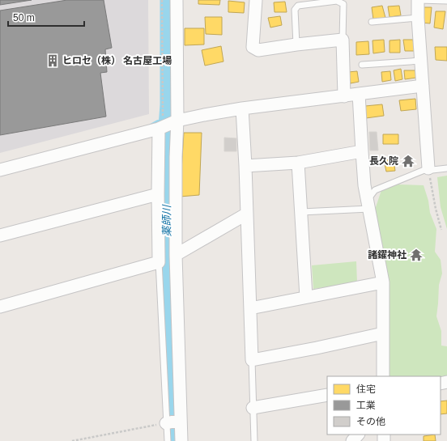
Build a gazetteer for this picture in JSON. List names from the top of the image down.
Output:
{
  "water": ["薬師川"],
  "places": {
    "building": ["ヒロセ（株） 名古屋工場"],
    "temple": ["長久院", "諸鑃神社"]
  },
  "legend": ["住宅", "工業", "その他"],
  "scale_bar": "50 m"
}
